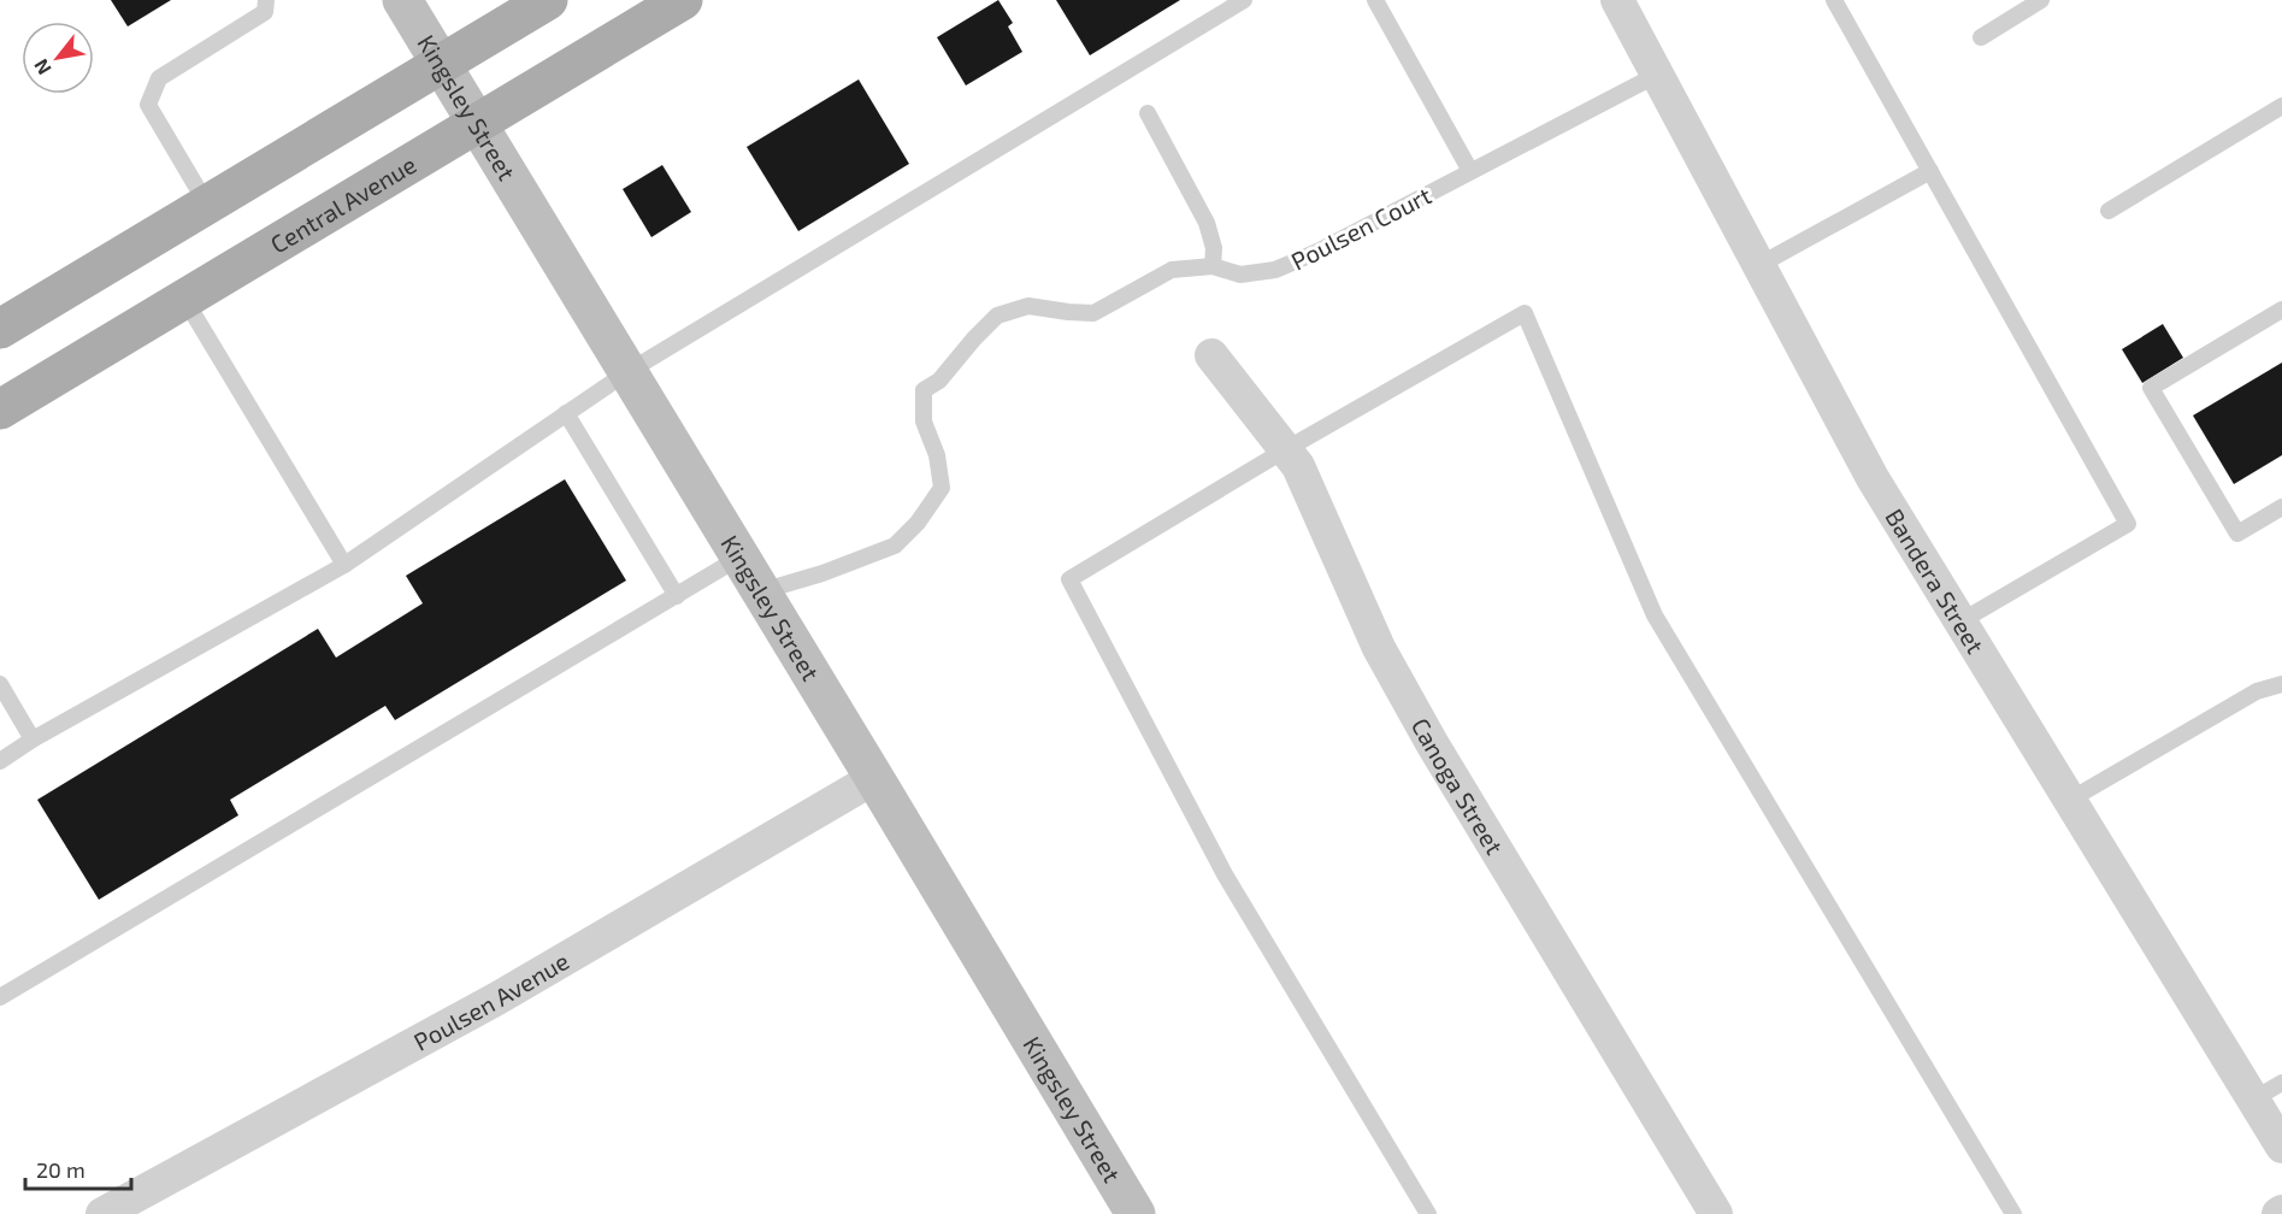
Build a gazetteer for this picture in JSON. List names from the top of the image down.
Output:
{
  "streets": {
    "main road": ["Kingsley Street", "Central Avenue"],
    "street": ["Bandera Street", "Canoga Street", "Poulsen Avenue"],
    "lane": ["Poulsen Court"]
  },
  "crossings": [
    ["Kingsley Street", "Central Avenue"],
    ["Kingsley Street", "Poulsen Court"],
    ["Kingsley Street", "Poulsen Avenue"],
    ["Poulsen Court", "Bandera Street"]
  ],
  "scale_bar": "20 m",
  "north": "bottom left"
}
